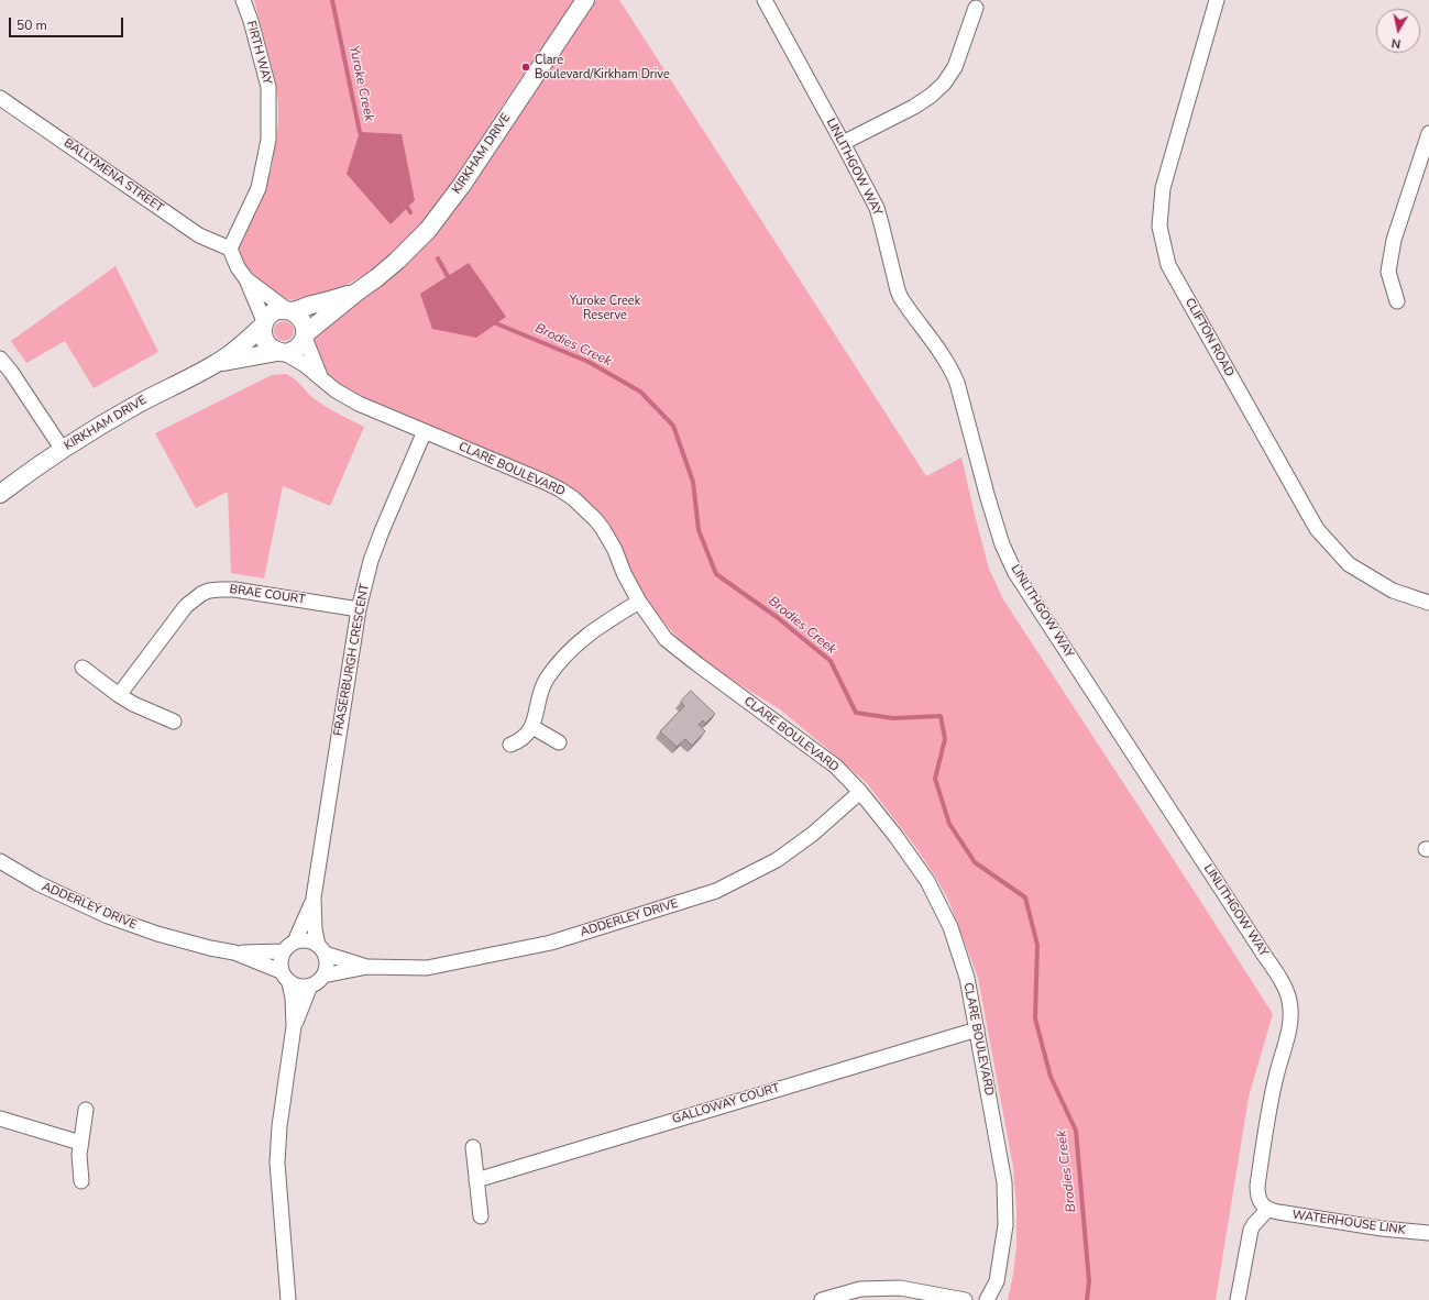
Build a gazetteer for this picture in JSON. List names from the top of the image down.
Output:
{
  "streets": {
    "street": [
      "FIRTH WAY",
      "KIRKHAM DRIVE",
      "LINLITHGOW WAY",
      "BALLYMENA STREET",
      "CLIFTON ROAD",
      "CLARE BOULEVARD",
      "BRAE COURT",
      "FRASERBURGH CRESCENT",
      "ADDERLEY DRIVE",
      "GALLOWAY COURT",
      "WATERHOUSE LINK"
    ]
  },
  "crossings": [
    ["FIRTH WAY", "BALLYMENA STREET"],
    ["KIRKHAM DRIVE", "CLARE BOULEVARD"],
    ["LINLITHGOW WAY", "WATERHOUSE LINK"],
    ["CLARE BOULEVARD", "FRASERBURGH CRESCENT"],
    ["CLARE BOULEVARD", "ADDERLEY DRIVE"],
    ["CLARE BOULEVARD", "GALLOWAY COURT"],
    ["BRAE COURT", "FRASERBURGH CRESCENT"],
    ["FRASERBURGH CRESCENT", "ADDERLEY DRIVE"]
  ],
  "water": ["Yuroke Creek", "Brodies Creek"],
  "parks": ["Yuroke Creek Reserve"],
  "places": ["Clare Boulevard/Kirkham Drive"],
  "scale_bar": "50 m",
  "north": "bottom"
}
